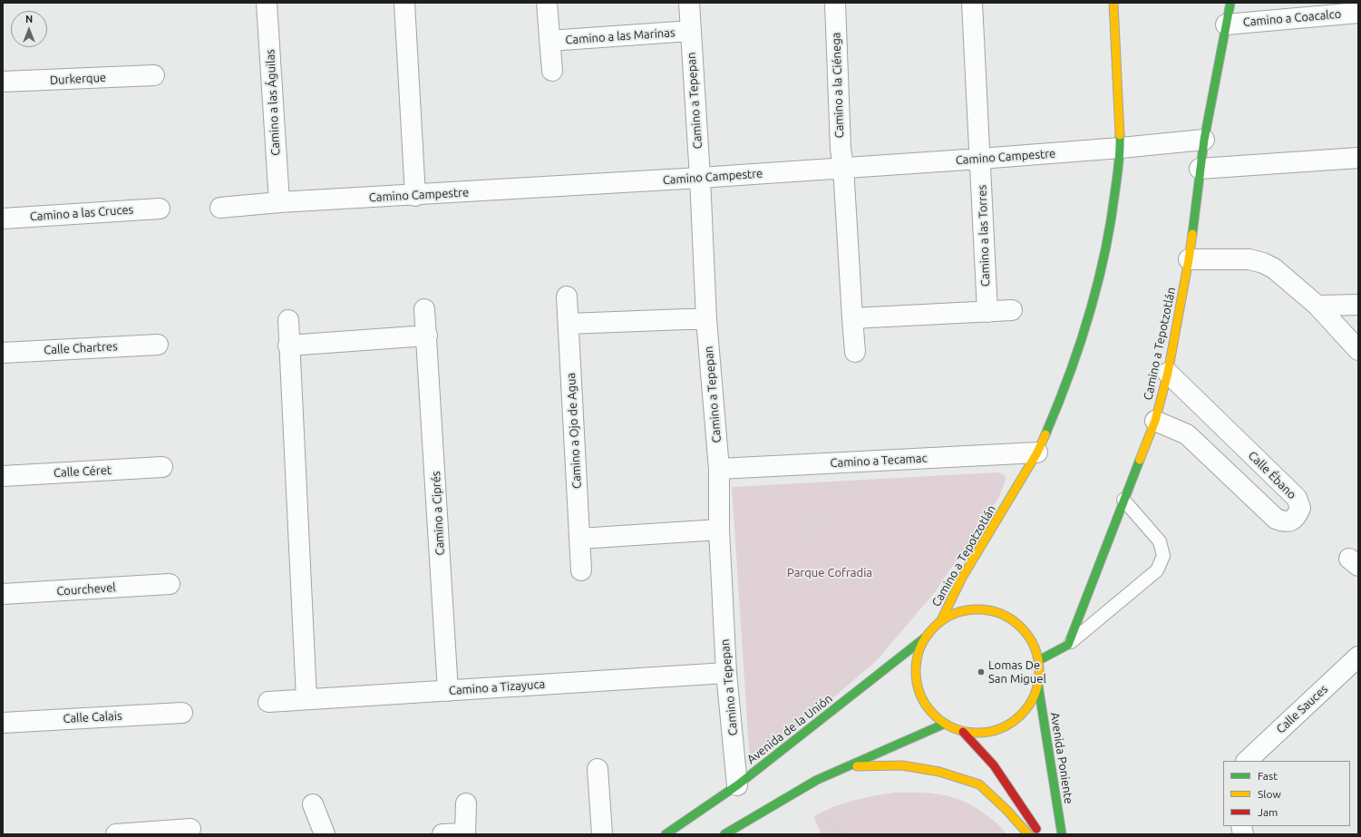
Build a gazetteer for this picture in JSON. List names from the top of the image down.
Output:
{
  "streets": {
    "main road": ["Camino a Tepotzotlán", "Avenida de la Unión", "Avenida Poniente"],
    "street": [
      "Camino a Coacalco",
      "Camino a las Marinas",
      "Durkerque",
      "Camino a la Ciénega",
      "Camino a Tepepan",
      "Camino a las Águilas",
      "Camino Campestre",
      "Camino a las Cruces",
      "Camino a las Torres",
      "Calle Chartres",
      "Camino a Ojo de Agua",
      "Camino a Tecamac",
      "Calle Céret",
      "Calle Ébano",
      "Camino a Ciprés",
      "Courchevel",
      "Camino a Tizayuca",
      "Calle Sauces",
      "Calle Calais"
    ]
  },
  "crossings": [
    ["Camino a Coacalco", "Camino a Tepotzotlán"],
    ["Camino a las Marinas", "Camino a Tepepan"],
    ["Camino a la Ciénega", "Camino Campestre"],
    ["Camino a Tepepan", "Camino Campestre"],
    ["Camino a Tepepan", "Camino a Tecamac"],
    ["Camino a Tepepan", "Camino a Tizayuca"],
    ["Camino a Tepepan", "Avenida de la Unión"],
    ["Camino a las Águilas", "Camino Campestre"],
    ["Camino Campestre", "Camino a las Torres"],
    ["Camino Campestre", "Camino a Tepotzotlán"],
    ["Camino a Tepotzotlán", "Camino a Tecamac"],
    ["Camino a Tepotzotlán", "Calle Ébano"],
    ["Camino a Tepotzotlán", "Avenida de la Unión"],
    ["Camino a Tepotzotlán", "Avenida Poniente"],
    ["Camino a Ciprés", "Camino a Tizayuca"],
    ["Avenida de la Unión", "Avenida Poniente"]
  ],
  "parks": ["Parque Cofradia"],
  "places": ["Lomas De San Miguel"],
  "legend": ["Fast", "Slow", "Jam"],
  "north": "top"
}
